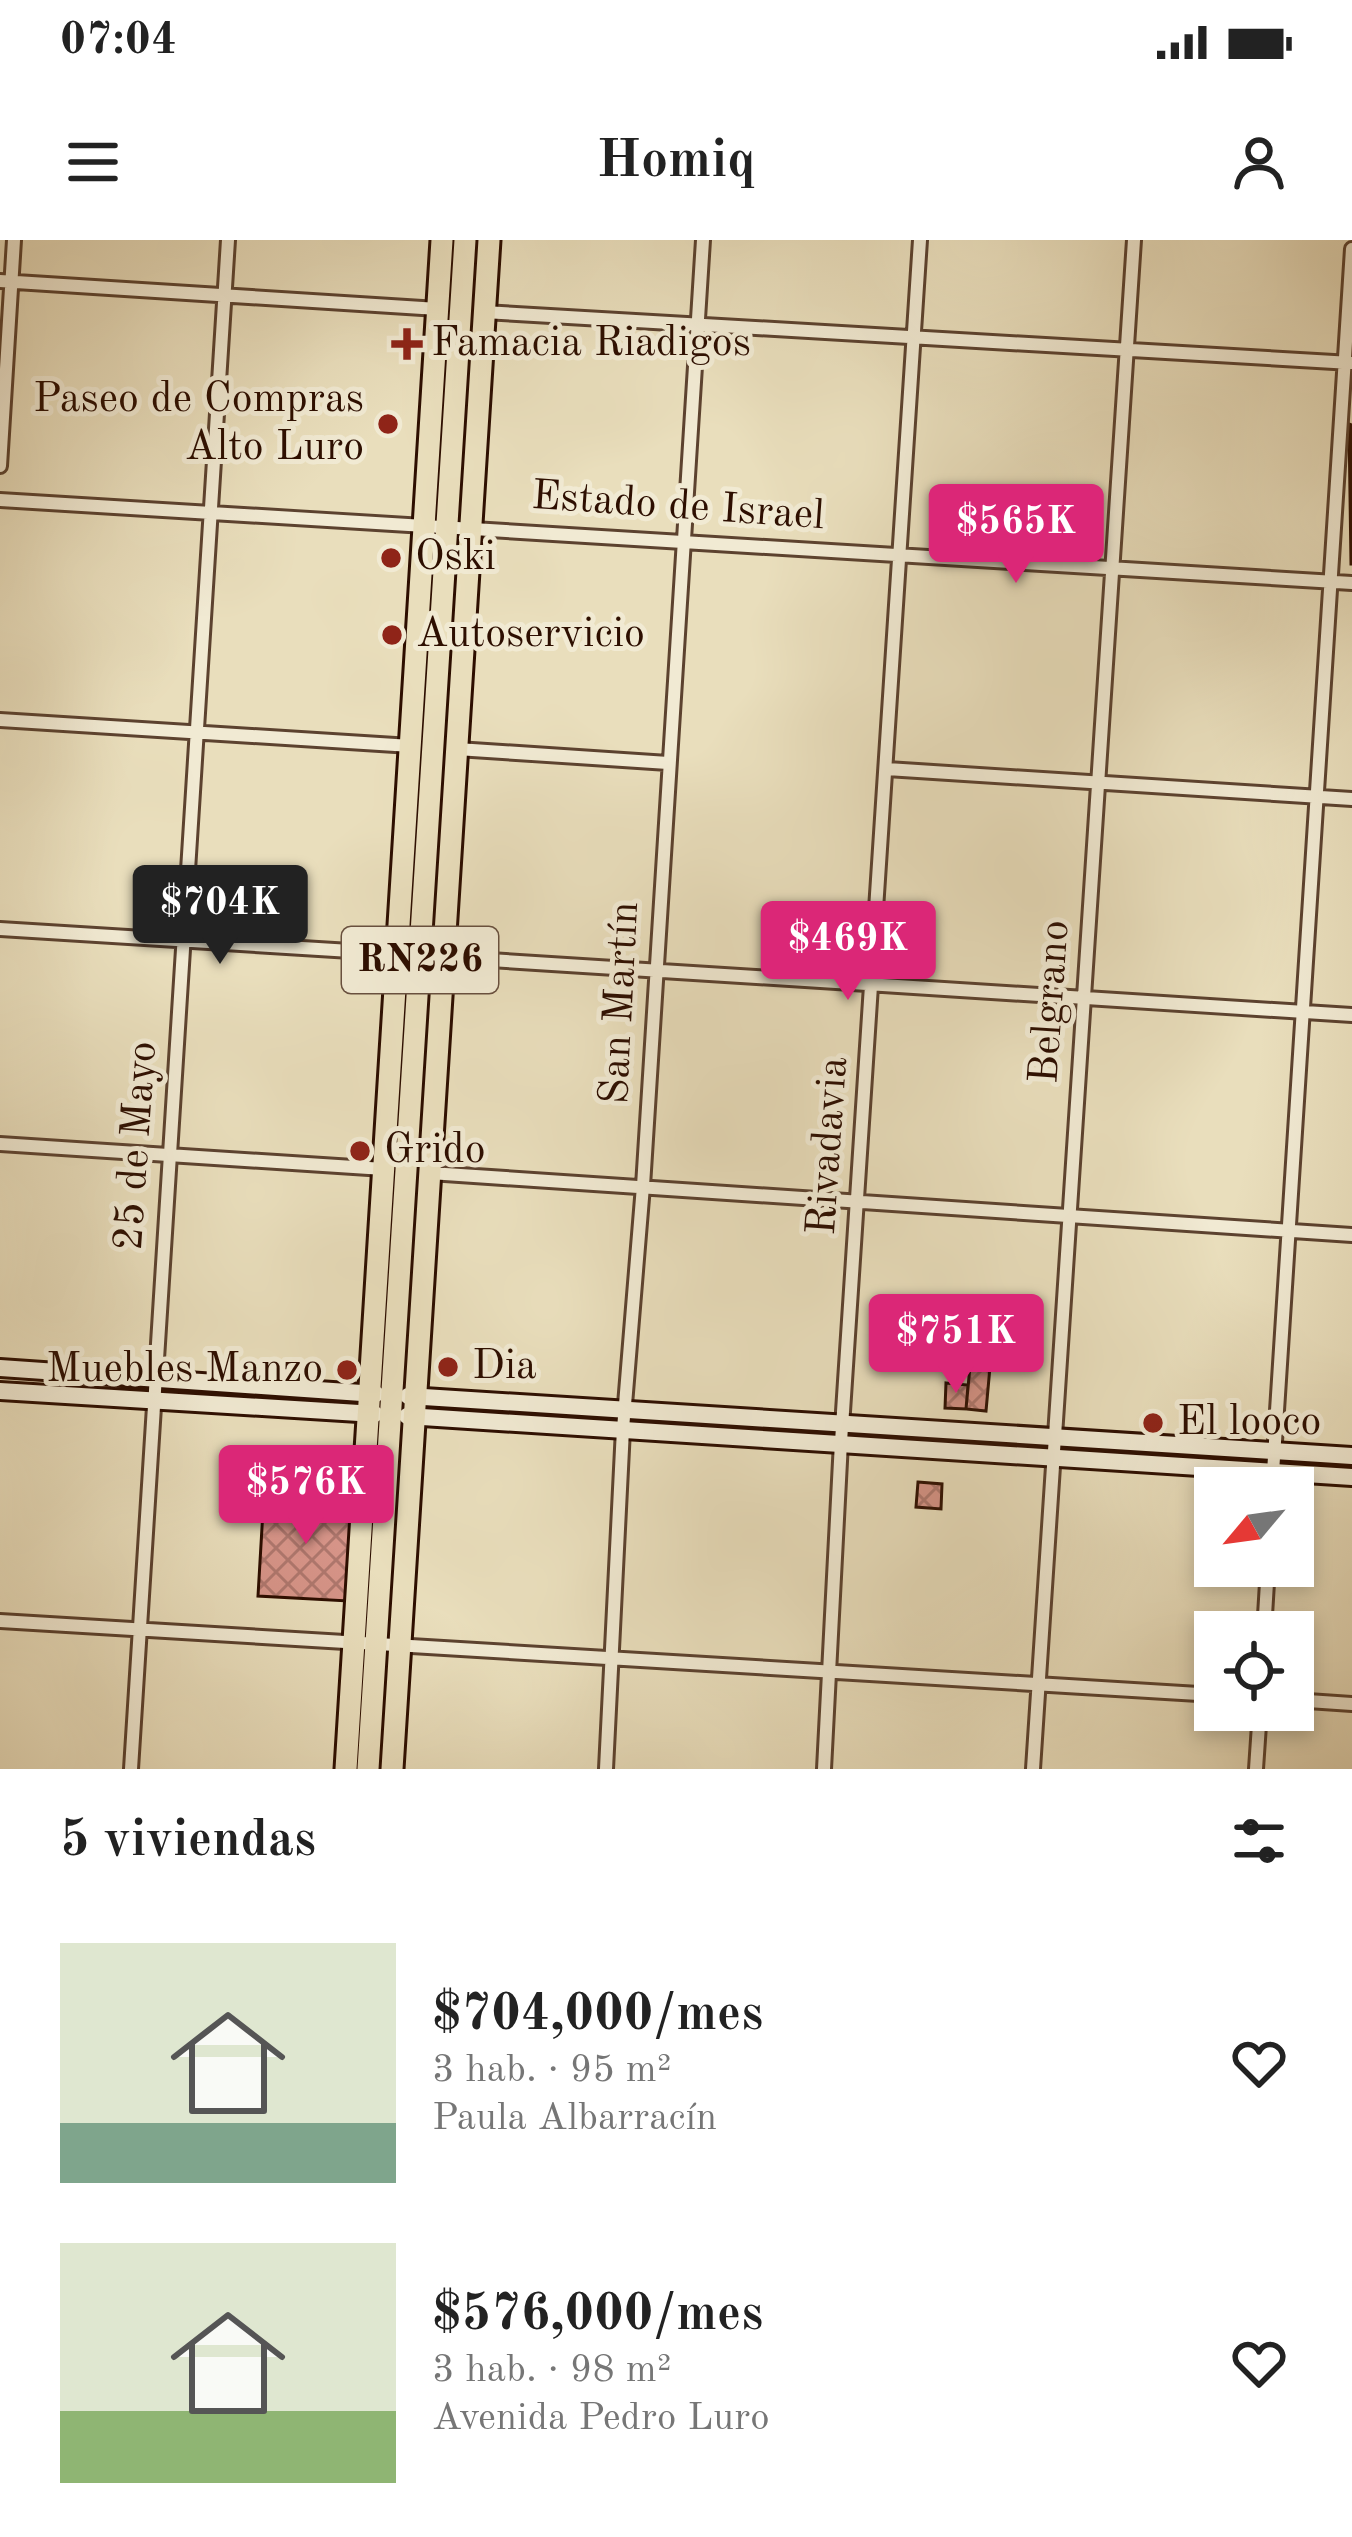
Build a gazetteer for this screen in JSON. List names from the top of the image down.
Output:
{
  "streets": {
    "highway": ["RN226"],
    "street": [
      "Estado de Israel",
      "Belgrano",
      "San Martín",
      "25 de Mayo",
      "Rivadavia"
    ]
  },
  "crossings": [
    ["Estado de Israel", "RN226"],
    ["Estado de Israel", "Belgrano"],
    ["Estado de Israel", "San Martín"],
    ["Estado de Israel", "25 de Mayo"],
    ["Estado de Israel", "Rivadavia"]
  ],
  "places": {
    "health": ["Famacia Riadigos"],
    "other": [
      "Paseo de Compras Alto Luro",
      "Oski",
      "Autoservicio",
      "Grido",
      "Dia",
      "Muebles Manzo",
      "El looco"
    ]
  },
  "north": "bottom left",
  "page": {
    "status": "07:04",
    "header": "Homiq",
    "price": [
      "$565K",
      "$704K",
      "$469K",
      "$751K",
      "$576K"
    ],
    "heading": "5 viviendas",
    "list": [
      {
        "name": "$704,000/mes",
        "note": "3 hab. · 95 m² · Paula Albarracín"
      },
      {
        "name": "$576,000/mes",
        "note": "3 hab. · 98 m² · Avenida Pedro Luro"
      }
    ]
  }
}
